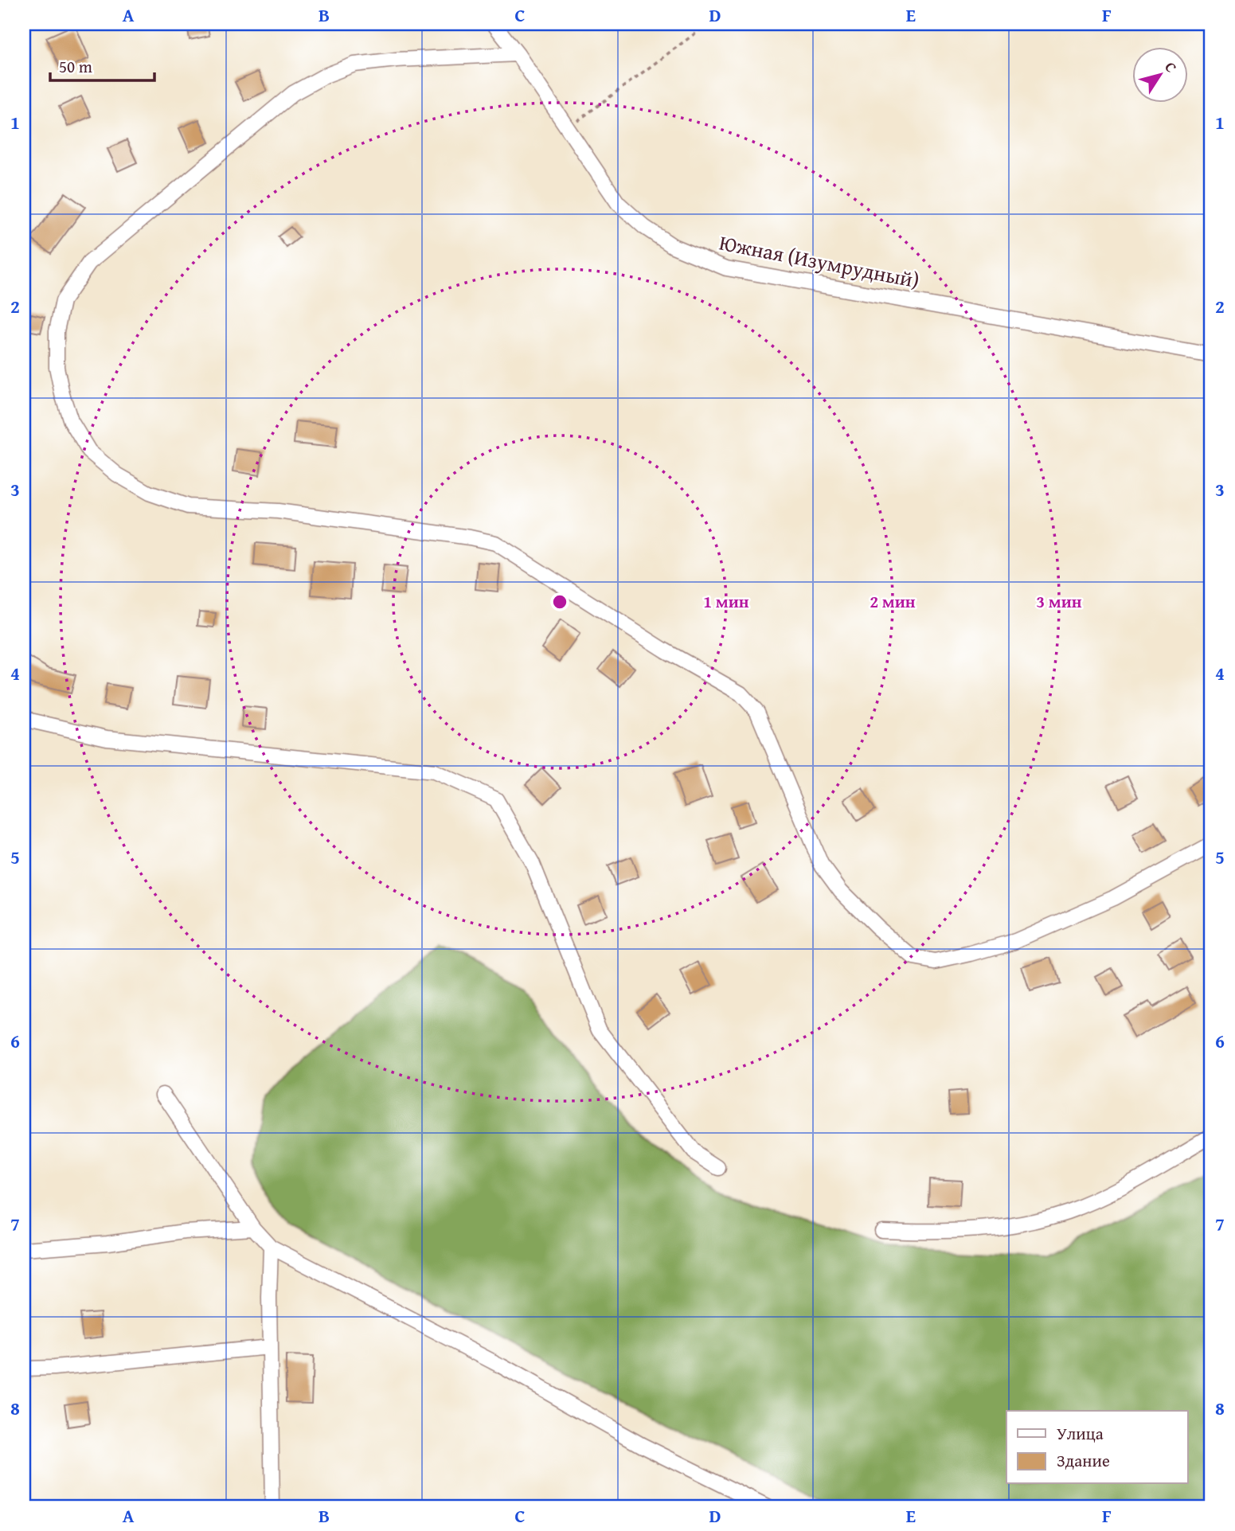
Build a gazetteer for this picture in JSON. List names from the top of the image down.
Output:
{
  "streets": {
    "street": ["Южная (Изумрудный)"]
  },
  "legend": ["Улица", "Здание"],
  "scale_bar": "50 m",
  "north": "top right",
  "grid": {
    "columns": [
      "A",
      "B",
      "C",
      "D",
      "E",
      "F"
    ],
    "rows": [
      "1",
      "2",
      "3",
      "4",
      "5",
      "6",
      "7",
      "8"
    ]
  },
  "rings": ["1 мин", "2 мин", "3 мин"]
}
